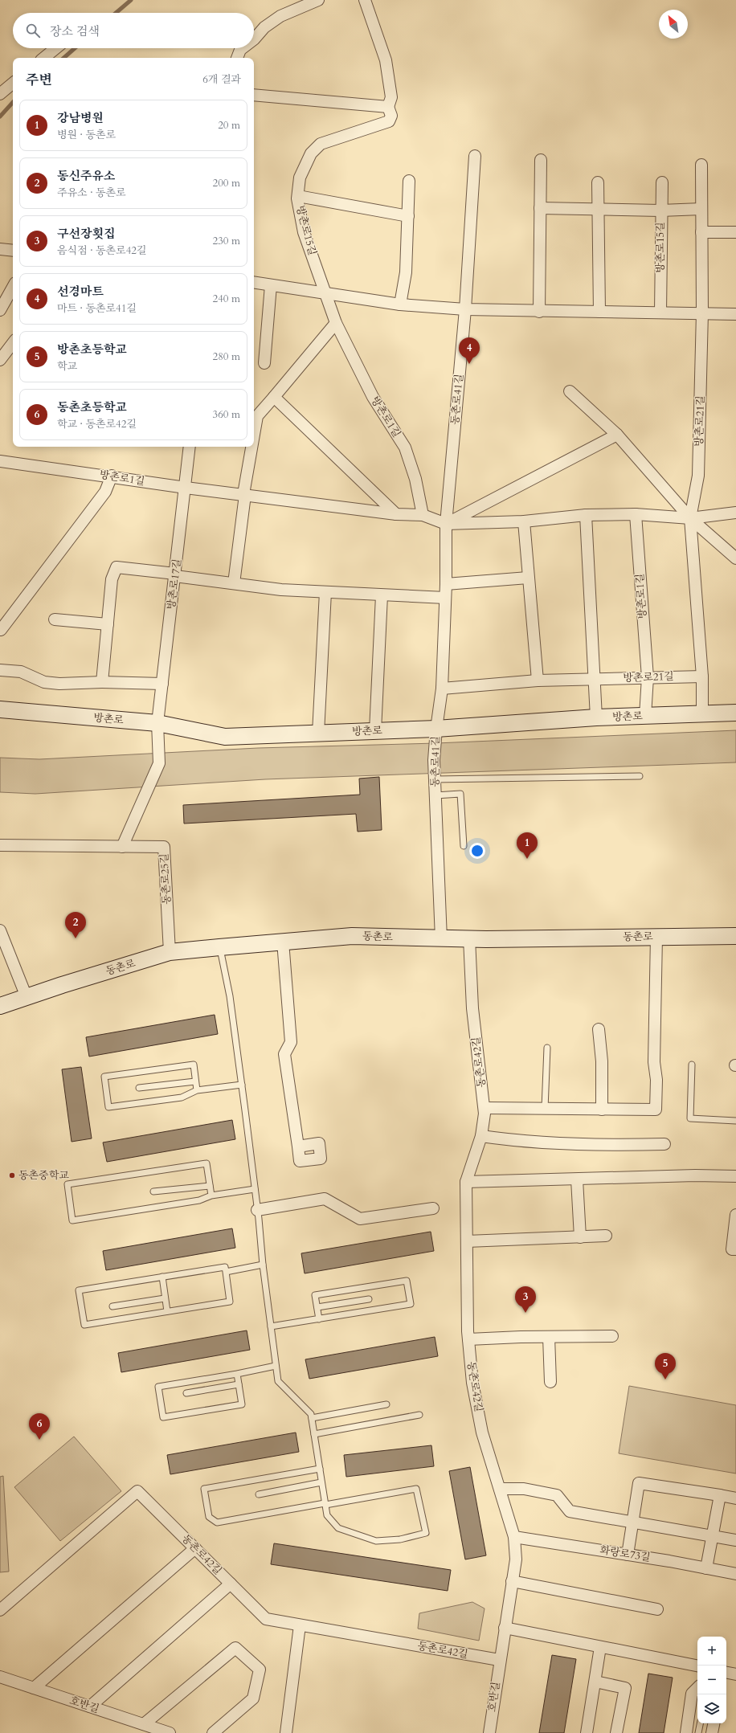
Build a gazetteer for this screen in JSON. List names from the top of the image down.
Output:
{
  "streets": {
    "main road": ["방촌로", "동촌로"],
    "street": [
      "방촌로15길",
      "동촌로41길",
      "방촌로1길",
      "방촌로21길",
      "방촌로17길",
      "동촌로25길",
      "동촌로42길",
      "화랑로73길",
      "호반길"
    ]
  },
  "crossings": [
    ["방촌로15길", "방촌로1길"],
    ["동촌로41길", "방촌로1길"],
    ["동촌로41길", "방촌로"],
    ["동촌로41길", "동촌로"],
    ["방촌로1길", "방촌로21길"],
    ["방촌로1길", "방촌로17길"],
    ["방촌로1길", "방촌로"],
    ["방촌로21길", "방촌로"],
    ["방촌로17길", "방촌로"],
    ["동촌로25길", "동촌로"],
    ["동촌로", "동촌로42길"],
    ["동촌로42길", "화랑로73길"],
    ["동촌로42길", "호반길"]
  ],
  "places": ["동촌중학교"],
  "north": "top left",
  "page": {
    "search": "장소 검색",
    "heading": ["주변", "6개 결과"],
    "list": [
      {
        "mark": "1",
        "name": "강남병원",
        "note": "병원 · 동촌로",
        "value": "20 m"
      },
      {
        "mark": "2",
        "name": "동신주유소",
        "note": "주유소 · 동촌로",
        "value": "200 m"
      },
      {
        "mark": "3",
        "name": "구선장횟집",
        "note": "음식점 · 동촌로42길",
        "value": "230 m"
      },
      {
        "mark": "4",
        "name": "선경마트",
        "note": "마트 · 동촌로41길",
        "value": "240 m"
      },
      {
        "mark": "5",
        "name": "방촌초등학교",
        "note": "학교",
        "value": "280 m"
      },
      {
        "mark": "6",
        "name": "동촌초등학교",
        "note": "학교 · 동촌로42길",
        "value": "360 m"
      }
    ],
    "pins": [
      "4",
      "1",
      "2",
      "3",
      "5",
      "6"
    ],
    "map_buttons": ["+", "−"]
  }
}
